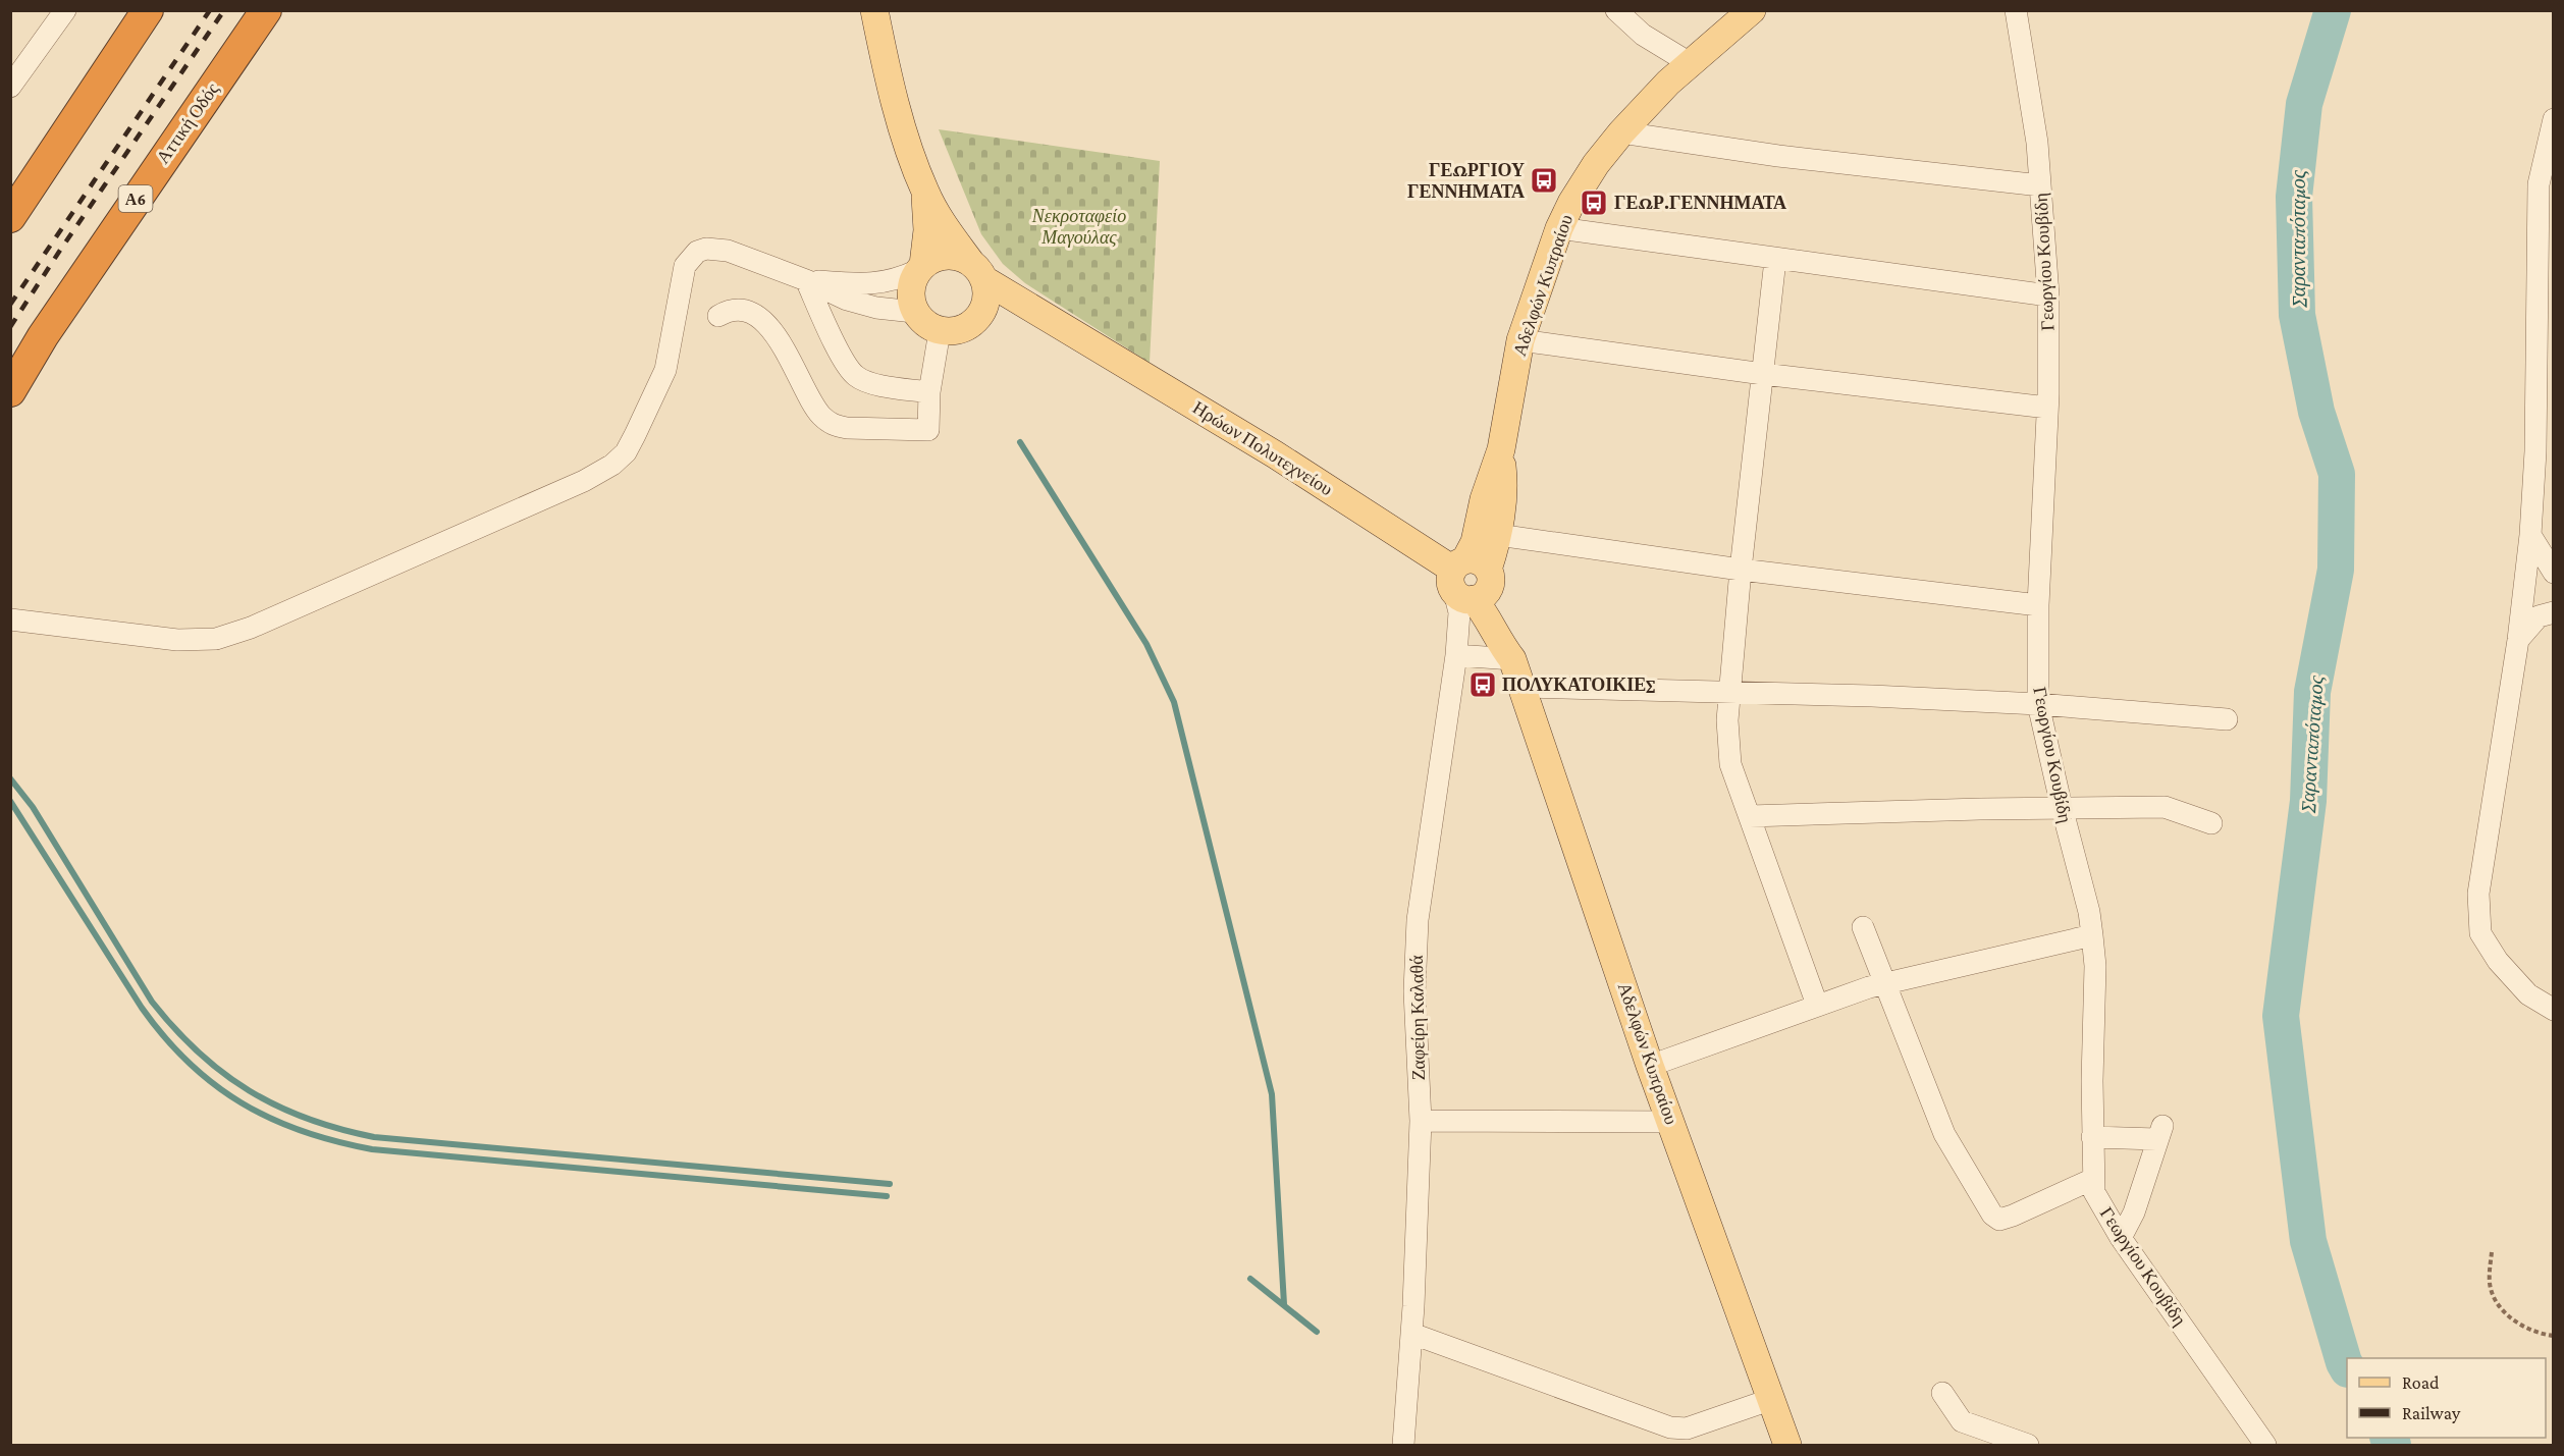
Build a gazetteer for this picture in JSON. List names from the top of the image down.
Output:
{
  "streets": {
    "highway": ["Αττική Οδός", "Α6"],
    "main road": ["Αδελφών Κυπραίου", "Ηρώων Πολυτεχνείου"],
    "street": ["Γεωργίου Κουβίδη", "Ζαφείρη Καλαθά"]
  },
  "crossings": [
    ["Αδελφών Κυπραίου", "Ηρώων Πολυτεχνείου"],
    ["Αδελφών Κυπραίου", "Ζαφείρη Καλαθά"],
    ["Ηρώων Πολυτεχνείου", "Ζαφείρη Καλαθά"]
  ],
  "water": ["Σαρανταπόταμος"],
  "parks": ["Νεκροταφείο Μαγούλας"],
  "places": {
    "bus stop": ["ΓΕΩΡΓΙΟΥ ΓΕΝΝΗΜΑΤΑ", "ΓΕΩΡ.ΓΕΝΝΗΜΑΤΑ", "ΠΟΛΥΚΑΤΟΙΚΙΕΣ"]
  },
  "legend": ["Road", "Railway"]
}
